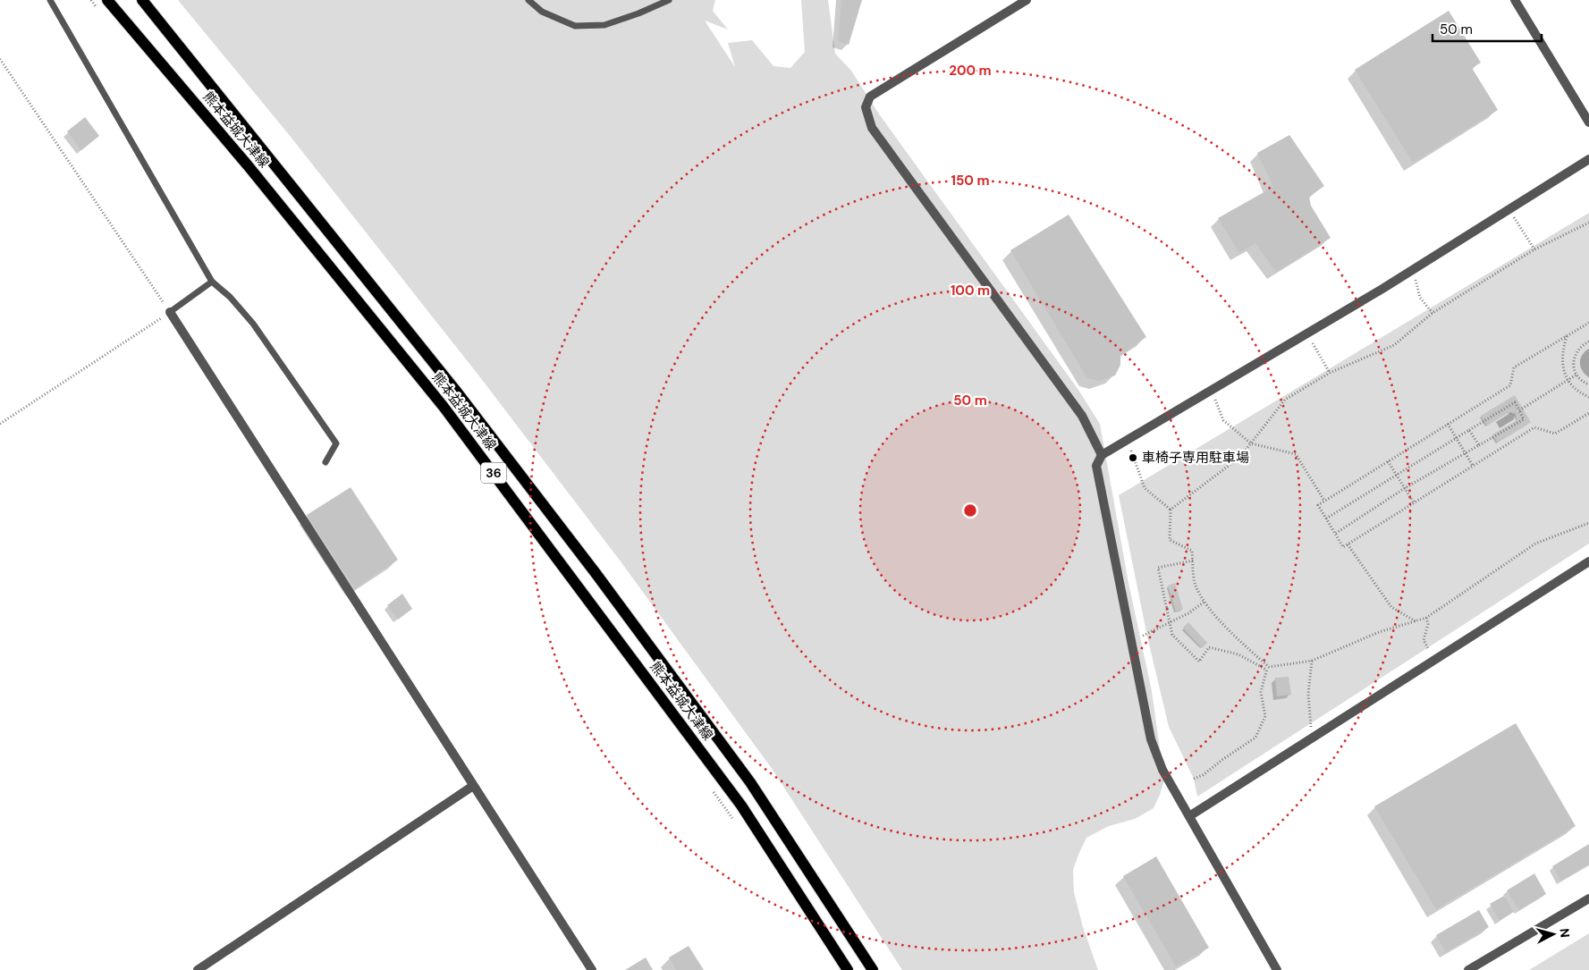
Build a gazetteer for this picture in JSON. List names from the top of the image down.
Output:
{
  "streets": {
    "main road": ["熊本益城大津線", "36"]
  },
  "places": ["車椅子専用駐車場"],
  "scale_bar": "50 m",
  "north": "right",
  "rings": [
    "200 m",
    "150 m",
    "100 m",
    "50 m"
  ]
}
